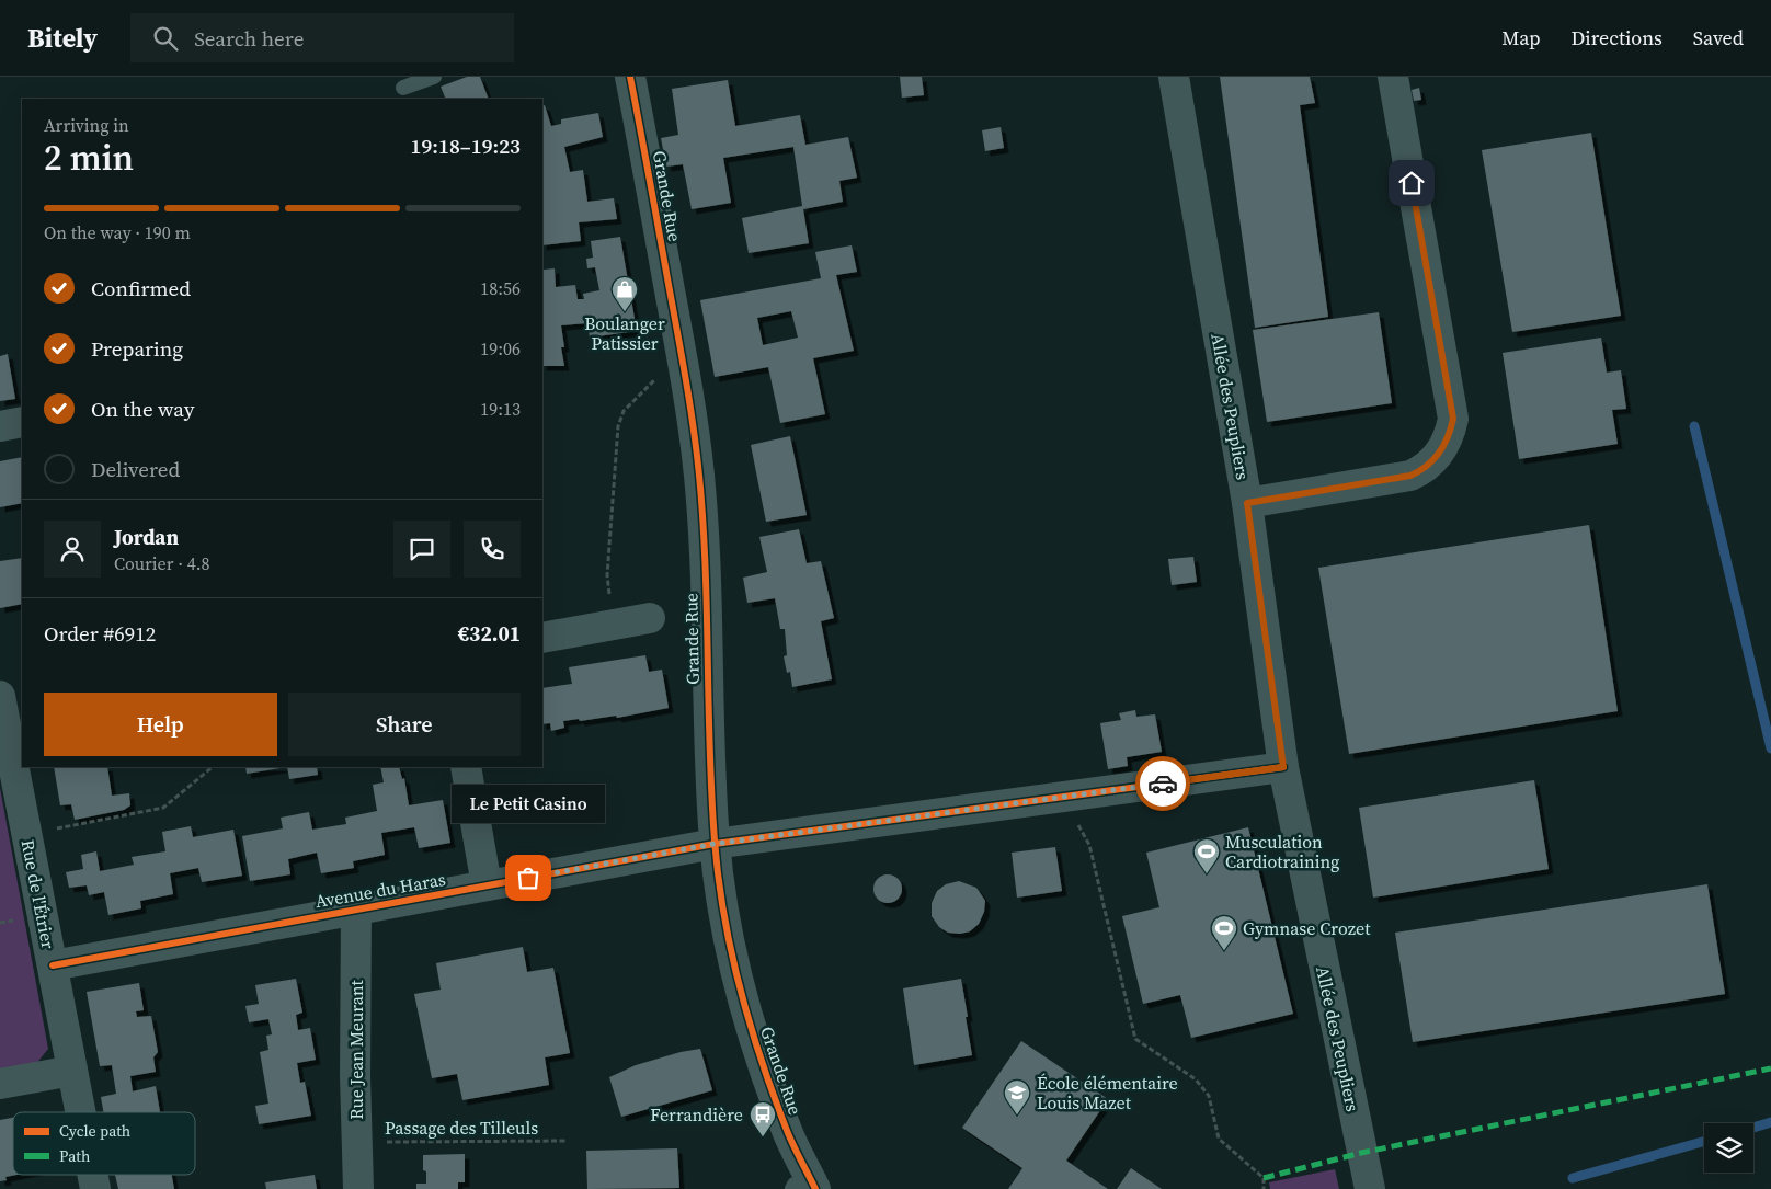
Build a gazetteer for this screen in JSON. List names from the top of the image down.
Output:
{
  "streets": {
    "street": [
      "Grande Rue",
      "Allée des Peupliers",
      "Avenue du Haras",
      "Rue de l'Étrier",
      "Rue Jean Meurant"
    ],
    "path": ["Passage des Tilleuls"]
  },
  "crossings": [
    ["Grande Rue", "Avenue du Haras"],
    ["Allée des Peupliers", "Avenue du Haras"],
    ["Avenue du Haras", "Rue de l'Étrier"],
    ["Avenue du Haras", "Rue Jean Meurant"],
    ["Rue Jean Meurant", "Passage des Tilleuls"]
  ],
  "places": {
    "shop": ["Boulanger Patissier"],
    "sports": ["Musculation Cardiotraining", "Gymnase Crozet"],
    "other": ["Le Petit Casino"],
    "school or university": ["École élémentaire Louis Mazet"],
    "bus stop": ["Ferrandière"]
  },
  "legend": ["Cycle path", "Path"],
  "page": {
    "header": "Bitely",
    "search": "Search here",
    "nav": ["Map", "Directions", "Saved"],
    "heading": ["2 min", "Arriving in", "19:18–19:23"],
    "panel": [
      "Jordan",
      "Courier · 4.8",
      "Order #6912",
      "€32.01"
    ],
    "bar": "On the way · 190 m",
    "list": [
      ["Confirmed", "18:56"],
      ["Preparing", "19:06"],
      ["On the way", "19:13"],
      "Delivered"
    ],
    "buttons": ["Help", "Share"],
    "bubble": "Le Petit Casino"
  }
}
